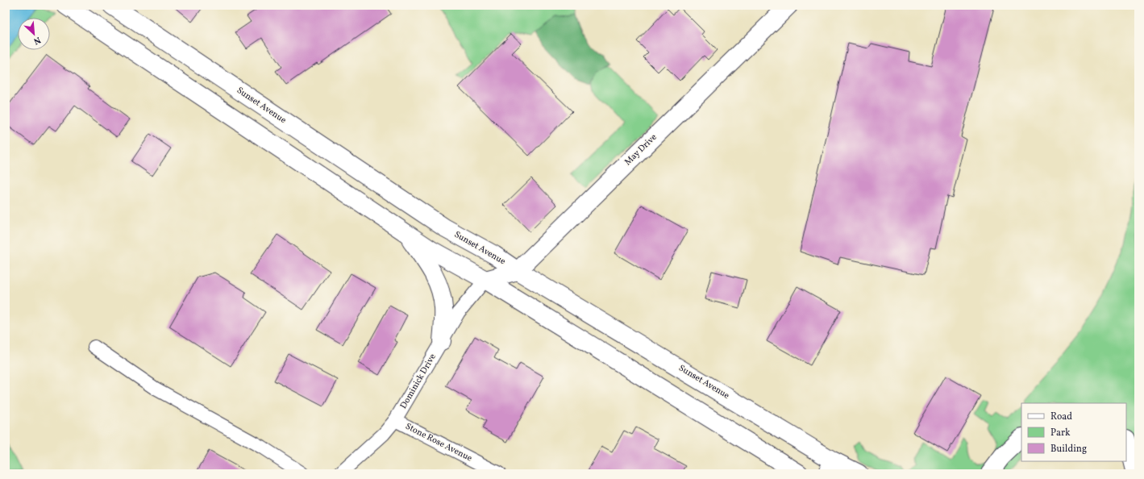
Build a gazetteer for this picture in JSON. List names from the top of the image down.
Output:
{
  "streets": {
    "main road": ["Sunset Avenue", "May Drive"],
    "street": ["Dominick Drive", "Stone Rose Avenue"]
  },
  "crossings": [
    ["Sunset Avenue", "May Drive"],
    ["May Drive", "Dominick Drive"],
    ["Dominick Drive", "Stone Rose Avenue"]
  ],
  "legend": ["Road", "Park", "Building"],
  "north": "bottom right"
}
